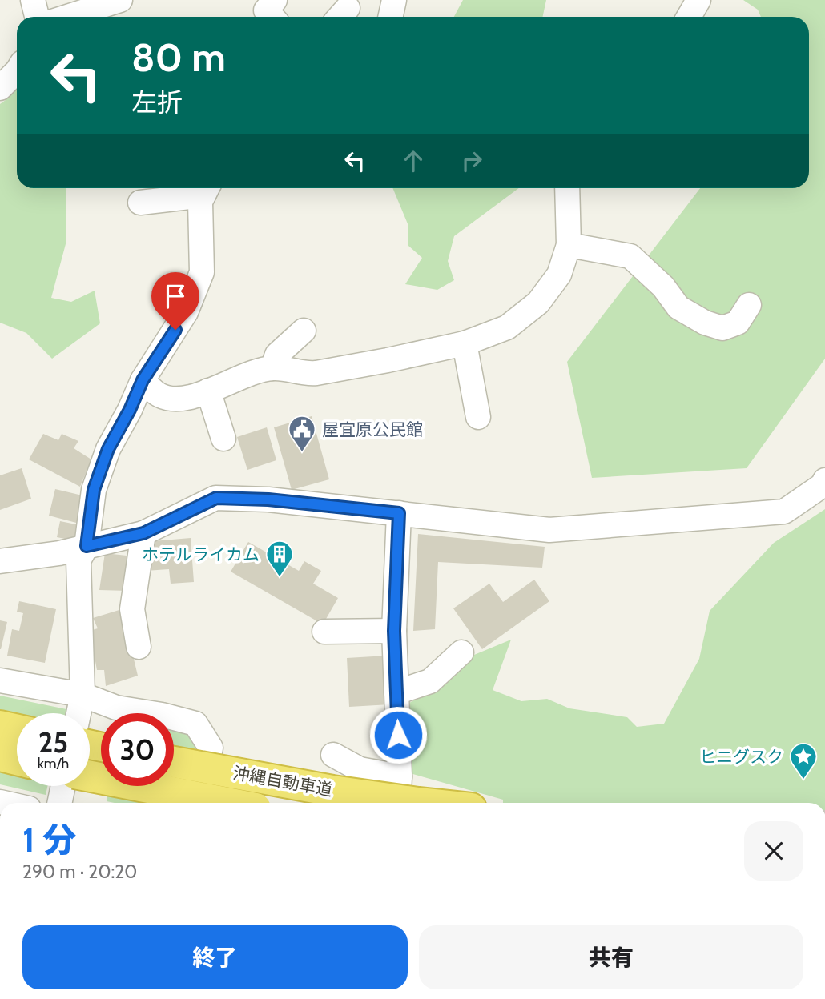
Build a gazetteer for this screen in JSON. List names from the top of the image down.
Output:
{
  "streets": {
    "highway": ["沖縄自動車道"]
  },
  "places": {
    "public building": ["屋宜原公民館"],
    "building": ["ホテルライカム"],
    "place": ["ヒニグスク"]
  },
  "page": {
    "turn": ["80 m", "左折"],
    "speed": "25 km/h",
    "limit": "30",
    "heading": ["1 分", "290 m · 20:20"],
    "buttons": ["終了", "共有"]
  }
}
